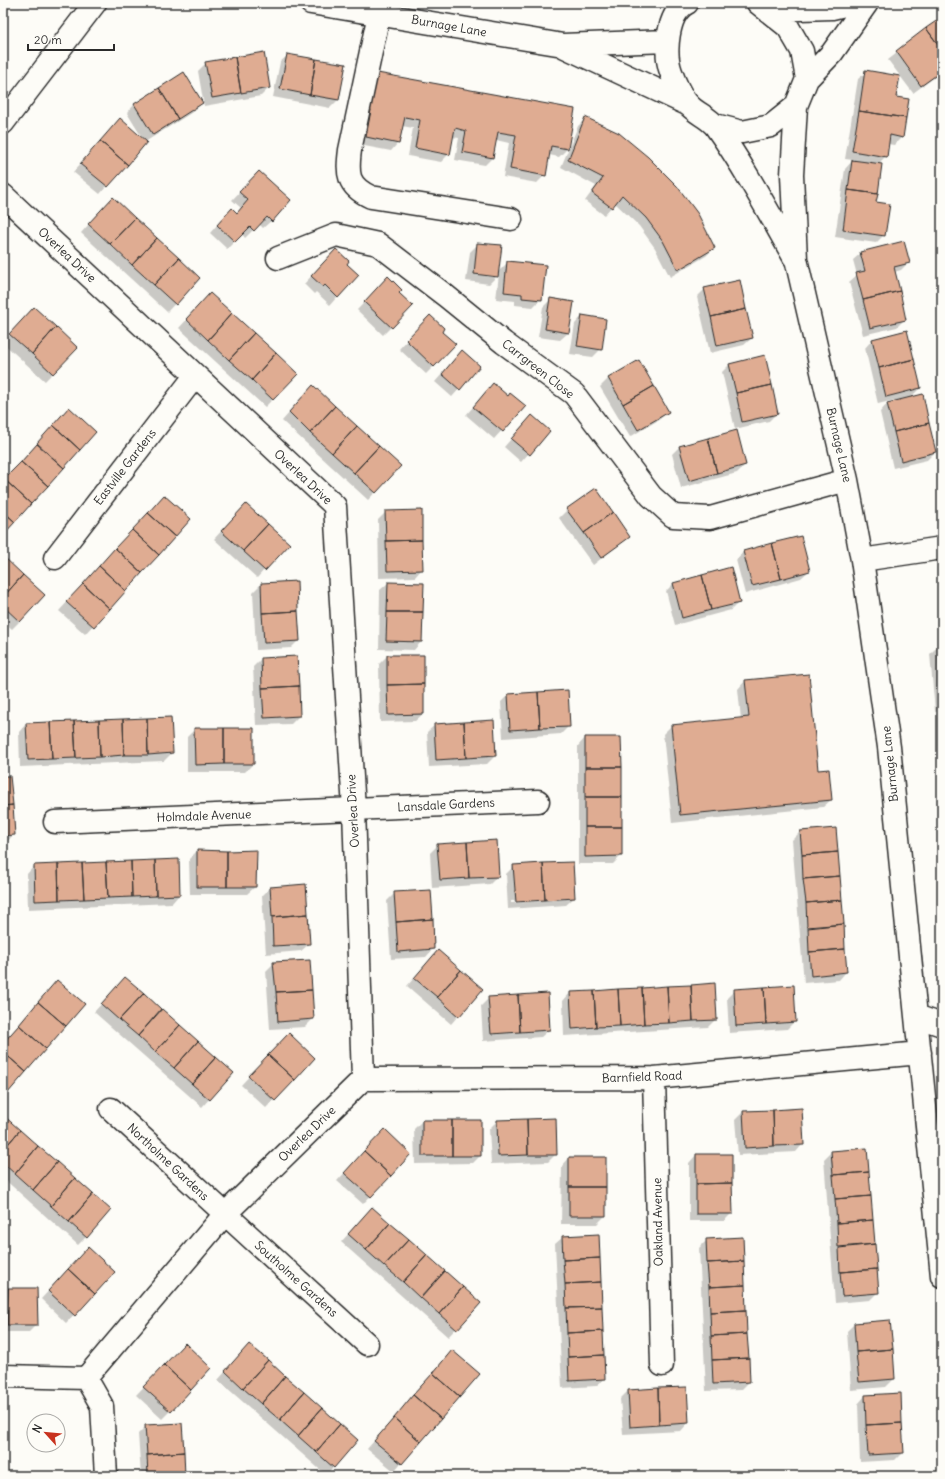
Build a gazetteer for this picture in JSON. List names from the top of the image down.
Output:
{
  "streets": {
    "street": [
      "Burnage Lane",
      "Overlea Drive",
      "Carrgreen Close",
      "Eastville Gardens",
      "Lansdale Gardens",
      "Holmdale Avenue",
      "Barnfield Road",
      "Northolme Gardens",
      "Oakland Avenue",
      "Southolme Gardens"
    ]
  },
  "crossings": [
    ["Burnage Lane", "Carrgreen Close"],
    ["Burnage Lane", "Barnfield Road"],
    ["Overlea Drive", "Eastville Gardens"],
    ["Overlea Drive", "Lansdale Gardens"],
    ["Overlea Drive", "Holmdale Avenue"],
    ["Overlea Drive", "Barnfield Road"],
    ["Overlea Drive", "Northolme Gardens"],
    ["Overlea Drive", "Southolme Gardens"],
    ["Lansdale Gardens", "Holmdale Avenue"],
    ["Barnfield Road", "Oakland Avenue"],
    ["Northolme Gardens", "Southolme Gardens"]
  ],
  "scale_bar": "20 m",
  "north": "top left"
}
